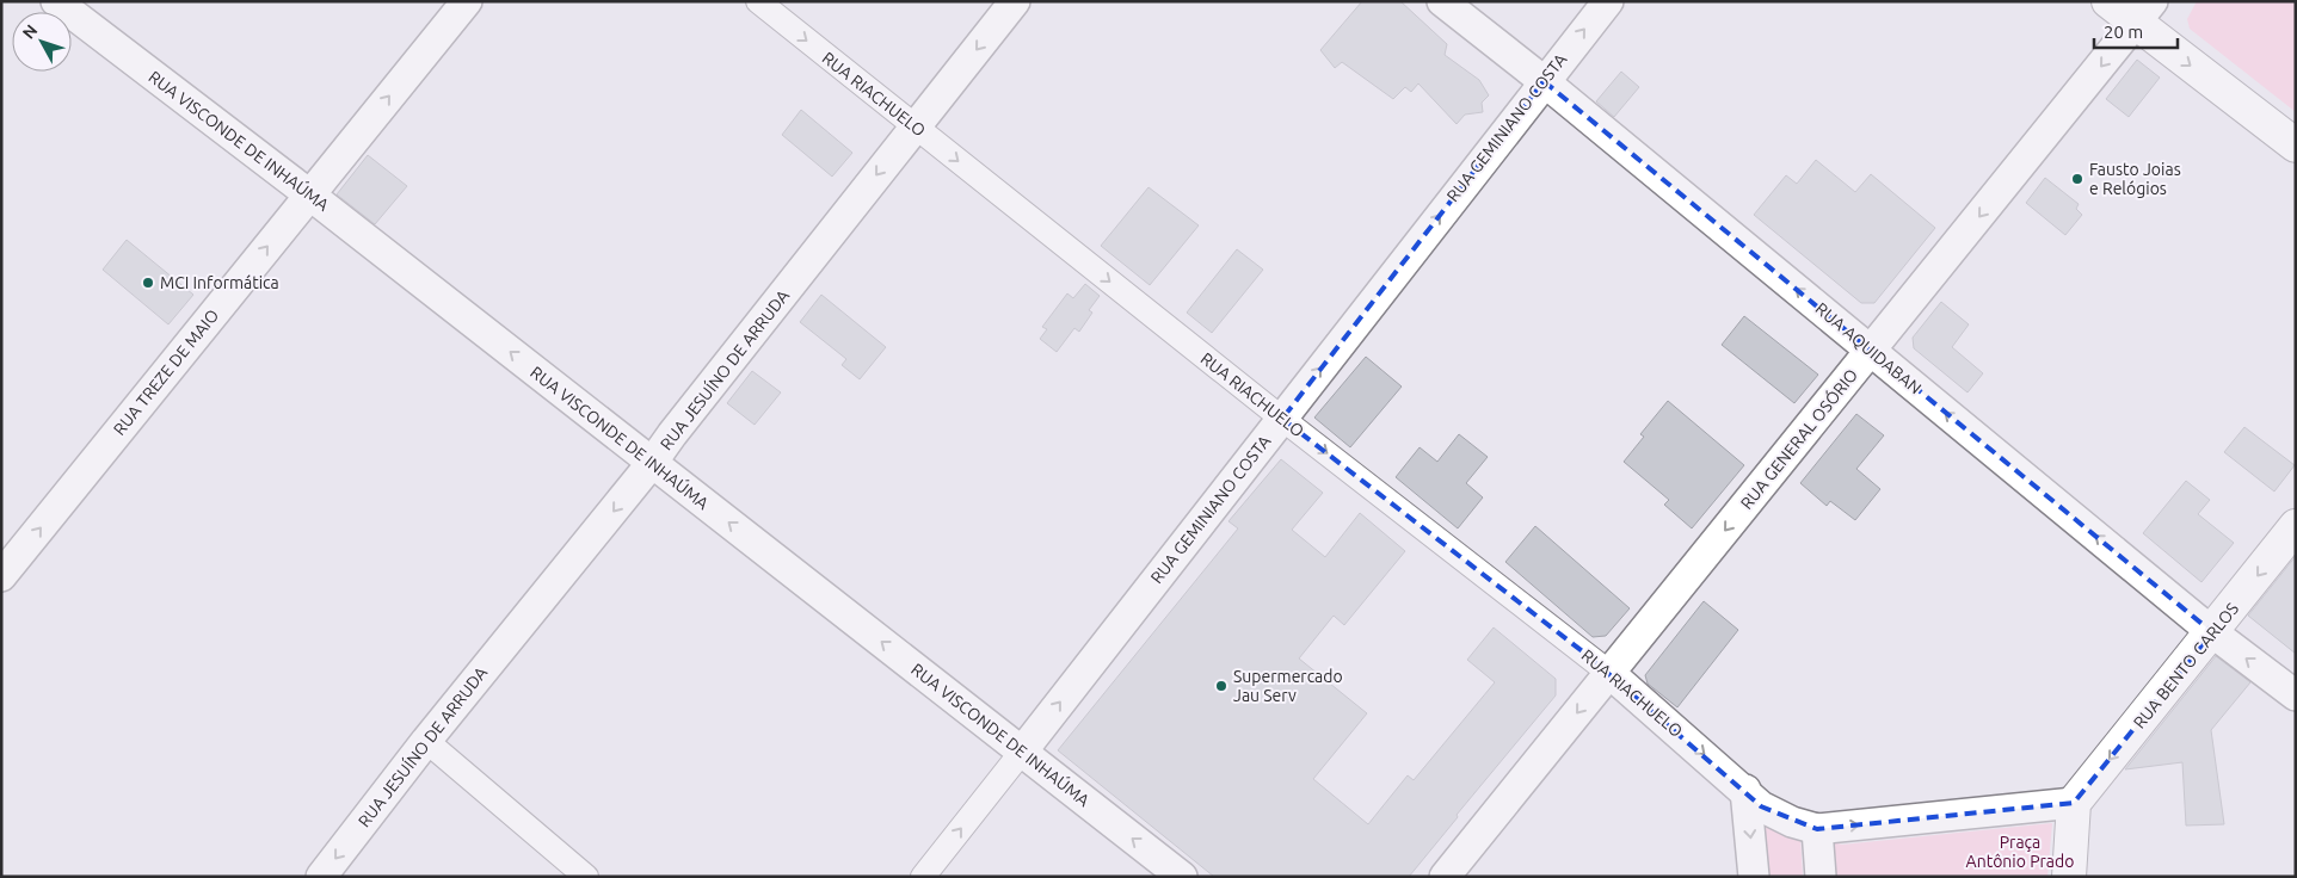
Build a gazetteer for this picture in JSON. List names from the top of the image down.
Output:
{
  "streets": {
    "main road": ["RUA BENTO CARLOS"],
    "street": [
      "RUA RIACHUELO",
      "RUA GEMINIANO COSTA",
      "RUA VISCONDE DE INHAÚMA",
      "RUA AQUIDABAN",
      "RUA JESUÍNO DE ARRUDA",
      "RUA TREZE DE MAIO",
      "RUA GENERAL OSÓRIO"
    ]
  },
  "crossings": [
    ["RUA RIACHUELO", "RUA GEMINIANO COSTA"],
    ["RUA RIACHUELO", "RUA JESUÍNO DE ARRUDA"],
    ["RUA RIACHUELO", "RUA GENERAL OSÓRIO"],
    ["RUA GEMINIANO COSTA", "RUA VISCONDE DE INHAÚMA"],
    ["RUA GEMINIANO COSTA", "RUA AQUIDABAN"],
    ["RUA VISCONDE DE INHAÚMA", "RUA JESUÍNO DE ARRUDA"],
    ["RUA VISCONDE DE INHAÚMA", "RUA TREZE DE MAIO"],
    ["RUA AQUIDABAN", "RUA GENERAL OSÓRIO"],
    ["RUA AQUIDABAN", "RUA BENTO CARLOS"]
  ],
  "one_way": [
    "RUA RIACHUELO",
    "RUA GEMINIANO COSTA",
    "RUA VISCONDE DE INHAÚMA",
    "RUA AQUIDABAN",
    "RUA JESUÍNO DE ARRUDA",
    "RUA TREZE DE MAIO",
    "RUA GENERAL OSÓRIO",
    "RUA BENTO CARLOS"
  ],
  "parks": ["Praça Antônio Prado"],
  "places": ["Fausto Joias e Relógios", "MCI Informática", "Supermercado Jau Serv"],
  "scale_bar": "20 m",
  "north": "top left"
}
